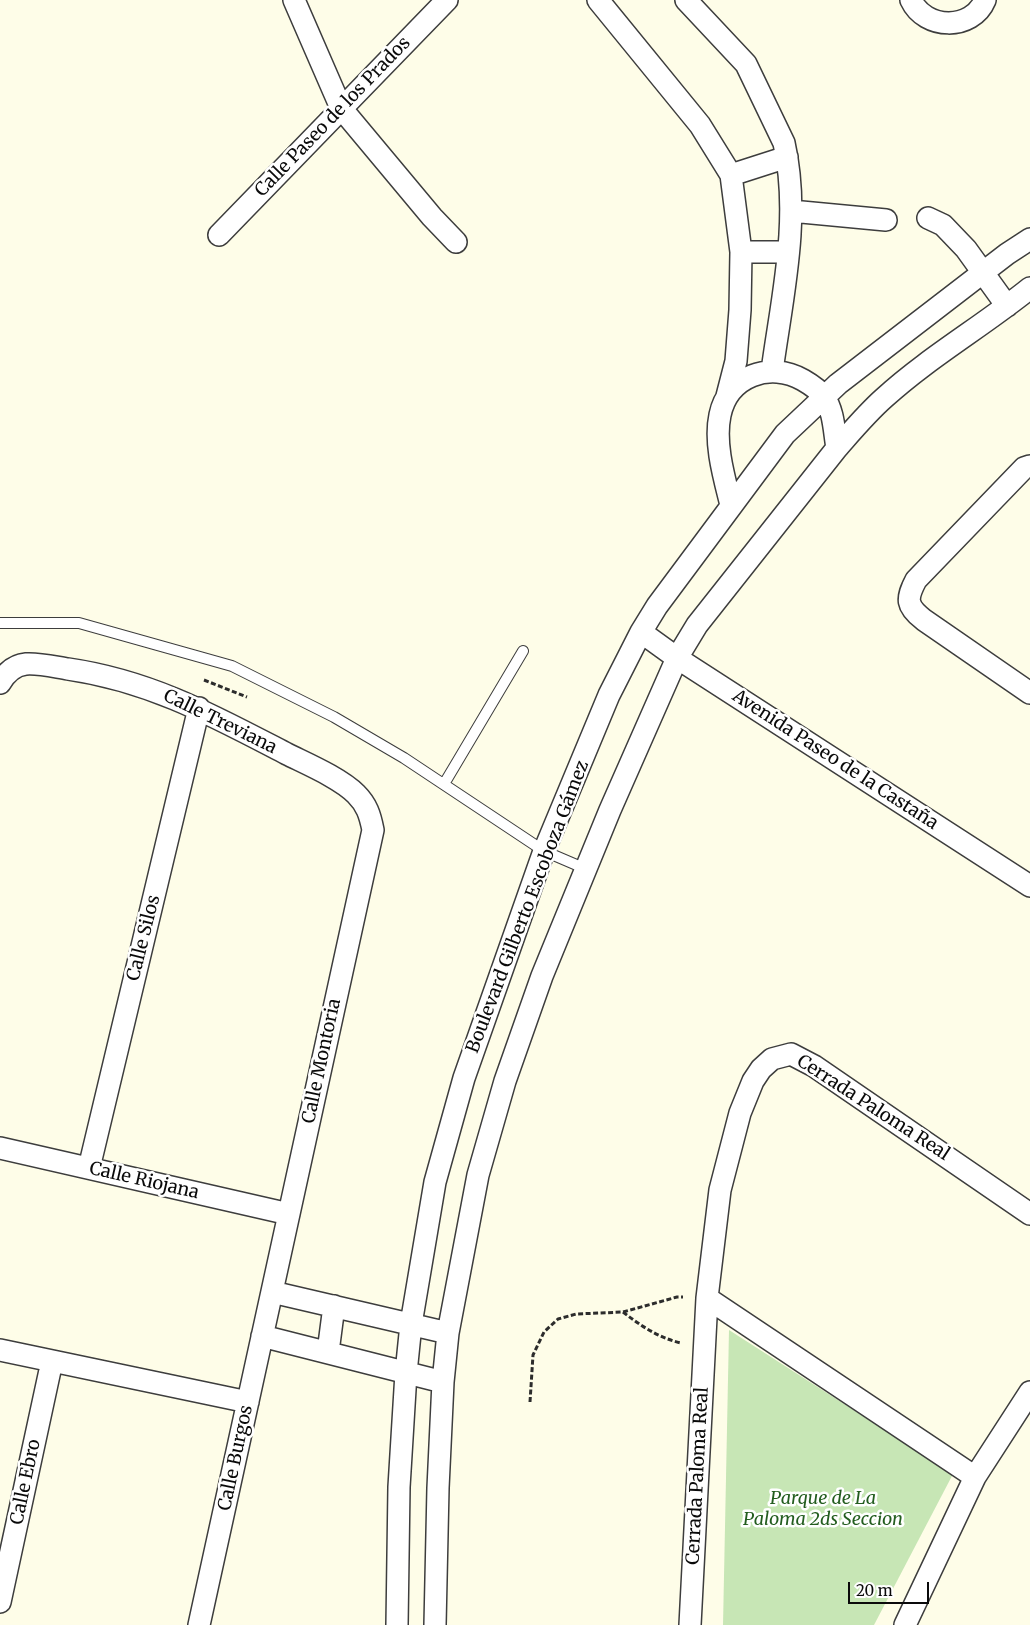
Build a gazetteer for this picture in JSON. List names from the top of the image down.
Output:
{
  "streets": {
    "street": [
      "Calle Paseo de los Prados",
      "Calle Treviana",
      "Avenida Paseo de la Castaña",
      "Boulevard Gilberto Escoboza Gámez",
      "Calle Silos",
      "Calle Montoria",
      "Cerrada Paloma Real",
      "Calle Riojana",
      "Calle Burgos",
      "Calle Ebro"
    ]
  },
  "crossings": [
    ["Calle Treviana", "Calle Silos"],
    ["Calle Treviana", "Calle Montoria"],
    ["Avenida Paseo de la Castaña", "Boulevard Gilberto Escoboza Gámez"],
    ["Calle Silos", "Calle Riojana"],
    ["Calle Montoria", "Calle Riojana"],
    ["Calle Montoria", "Calle Burgos"]
  ],
  "parks": ["Parque de La Paloma 2ds Seccion"],
  "scale_bar": "20 m"
}
